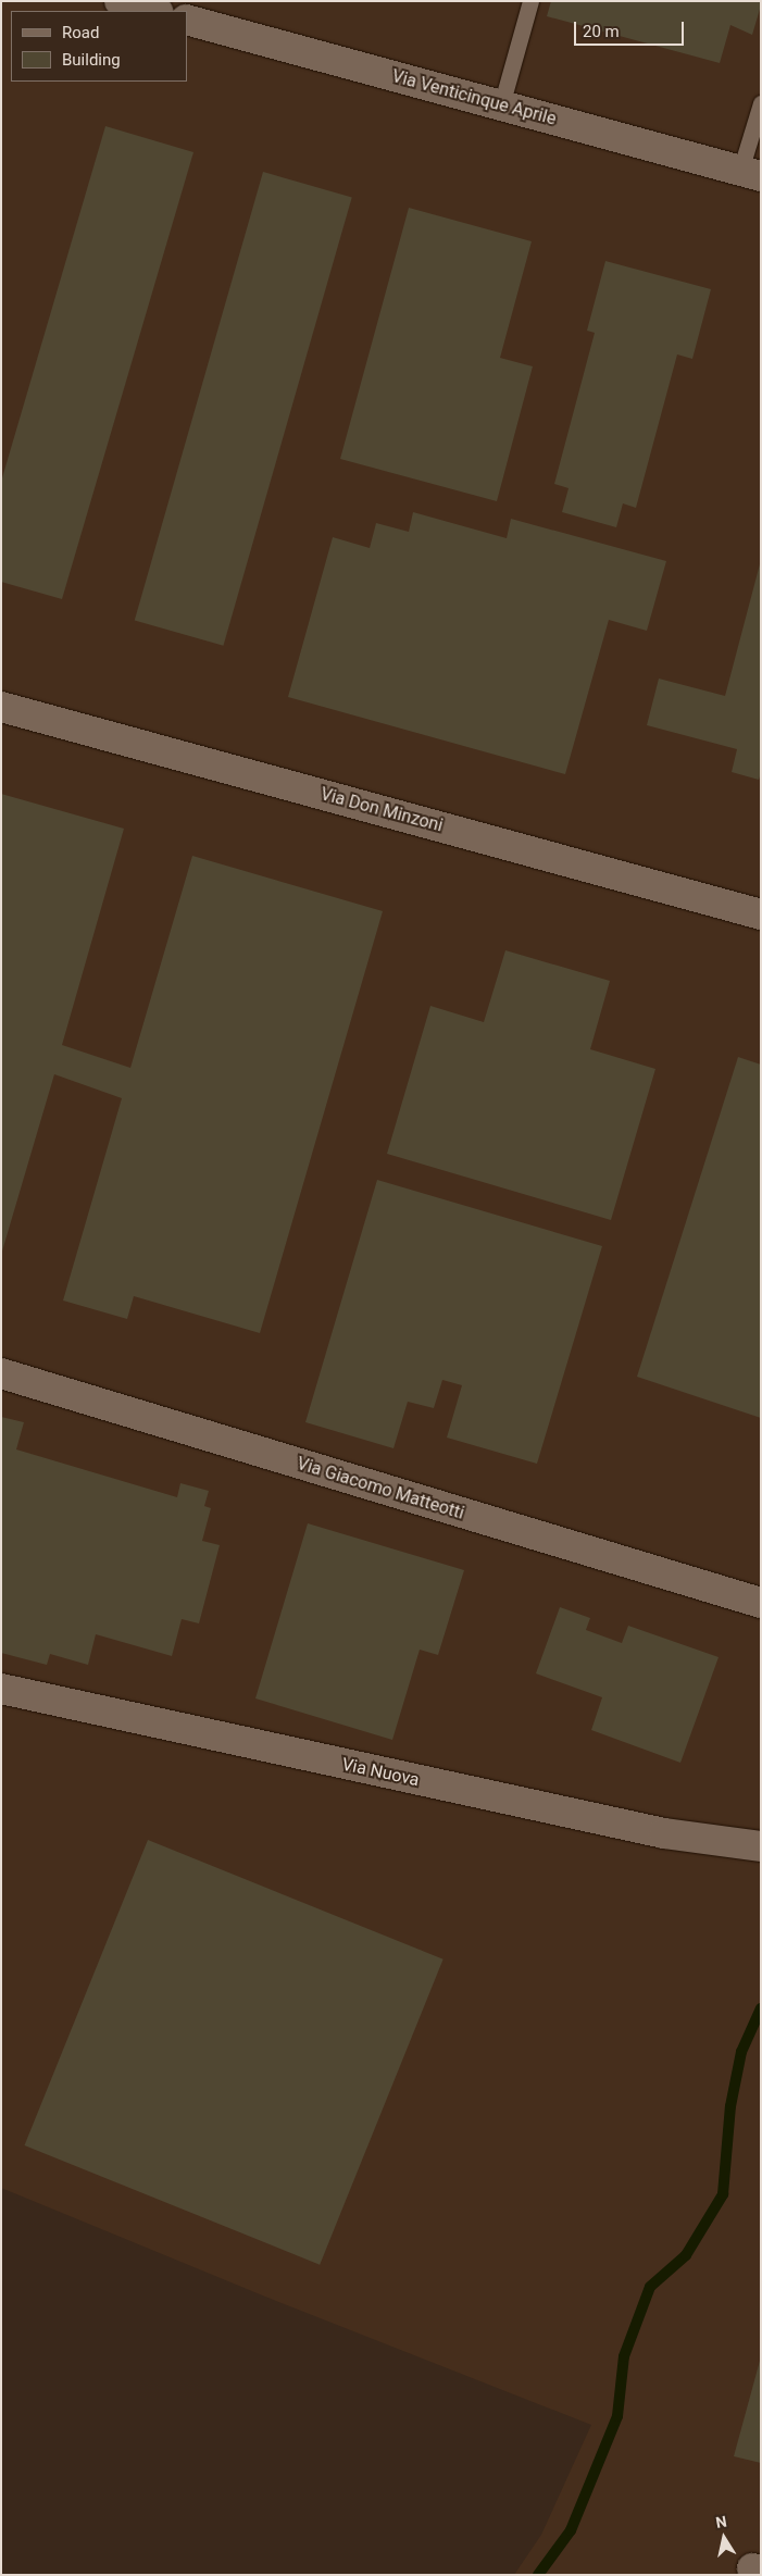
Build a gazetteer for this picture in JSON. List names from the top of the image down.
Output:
{
  "streets": {
    "street": [
      "Via Venticinque Aprile",
      "Via Don Minzoni",
      "Via Giacomo Matteotti",
      "Via Nuova"
    ]
  },
  "legend": ["Road", "Building"],
  "scale_bar": "20 m",
  "north": "top"
}
